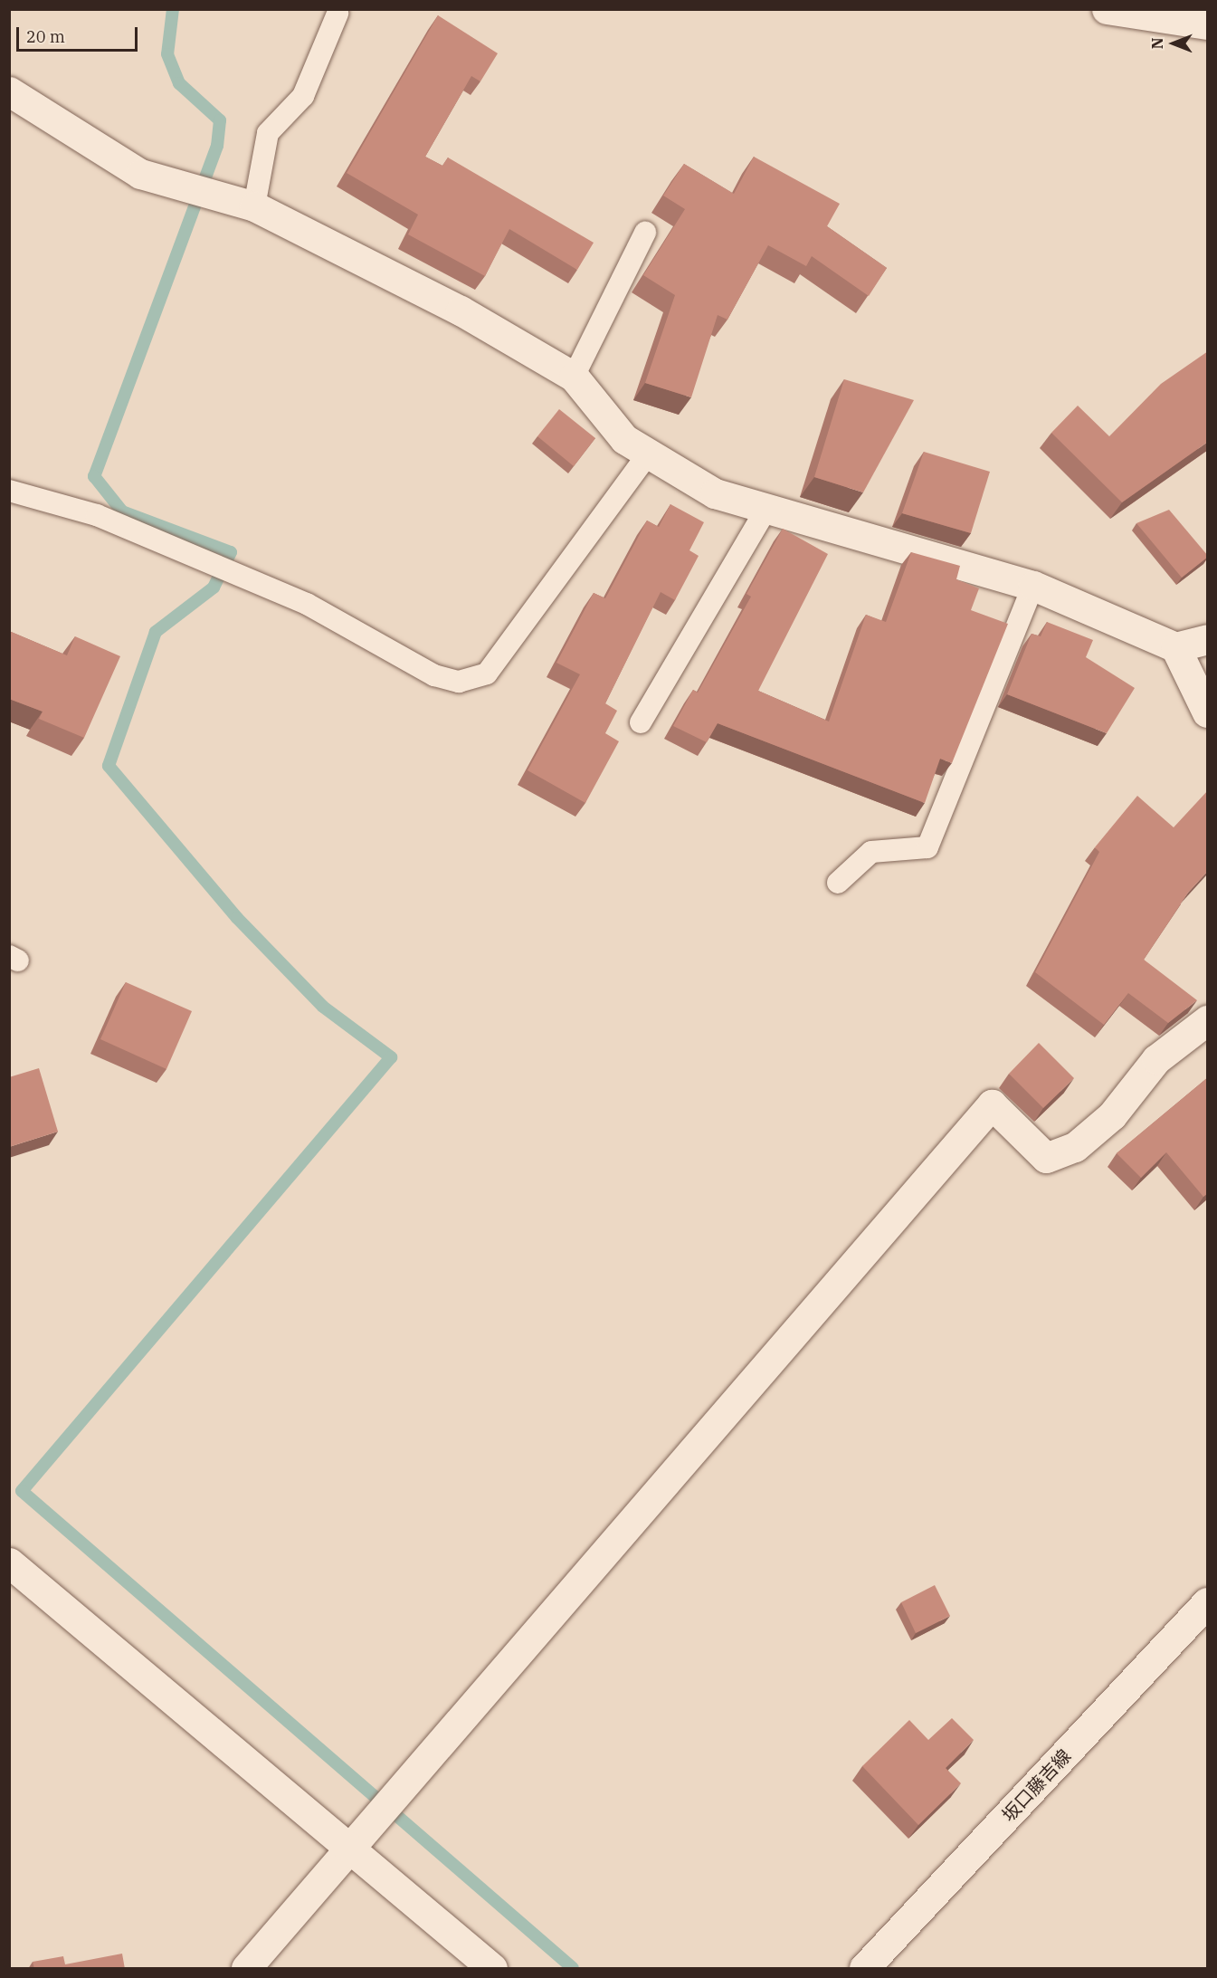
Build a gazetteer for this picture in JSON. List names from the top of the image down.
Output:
{
  "streets": {
    "street": ["坂口藤吉線"]
  },
  "scale_bar": "20 m",
  "north": "left"
}
